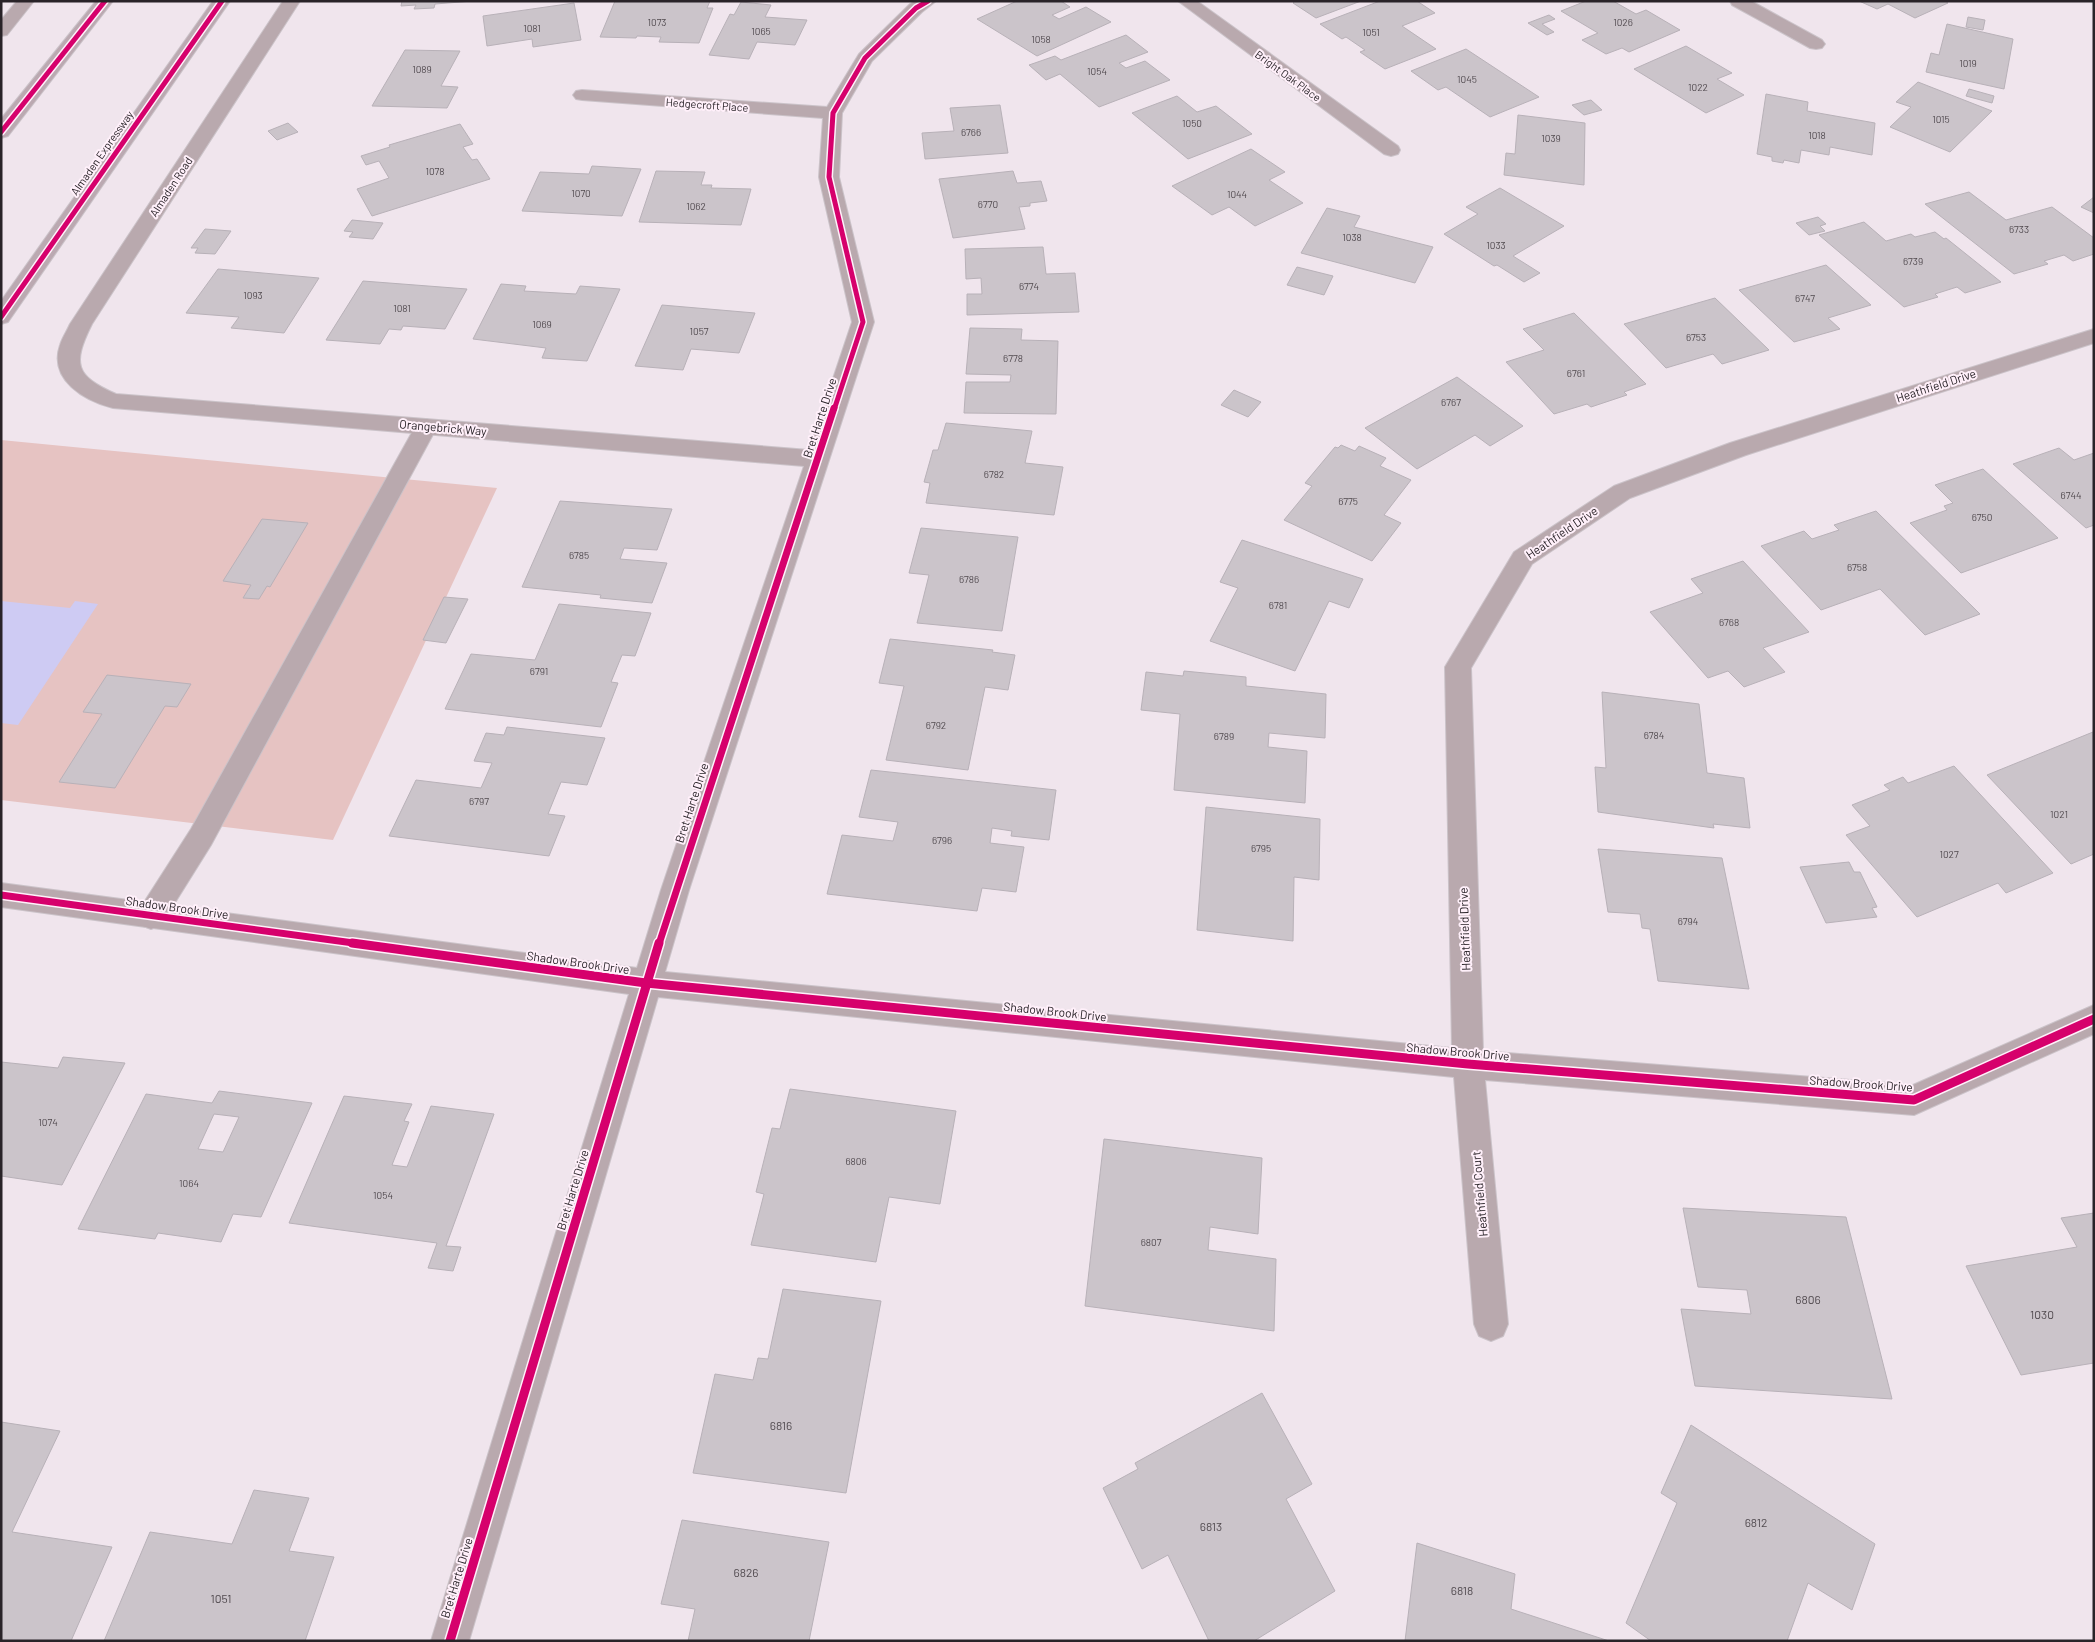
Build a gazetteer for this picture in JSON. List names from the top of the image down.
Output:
{
  "streets": {
    "main road": ["Almaden Expressway"],
    "street": [
      "Bright Oak Place",
      "Hedgecroft Place",
      "Almaden Road",
      "Heathfield Drive",
      "Bret Harte Drive",
      "Orangebrick Way",
      "Shadow Brook Drive",
      "Heathfield Court"
    ]
  },
  "crossings": [
    ["Hedgecroft Place", "Bret Harte Drive"],
    ["Almaden Road", "Orangebrick Way"],
    ["Heathfield Drive", "Shadow Brook Drive"],
    ["Heathfield Drive", "Heathfield Court"],
    ["Bret Harte Drive", "Orangebrick Way"],
    ["Bret Harte Drive", "Shadow Brook Drive"],
    ["Shadow Brook Drive", "Heathfield Court"]
  ],
  "house_numbers": [
    "1073",
    "1026",
    "1081",
    "1065",
    "1051",
    "1058",
    "1019",
    "1089",
    "1054",
    "1045",
    "1022",
    "1015",
    "1050",
    "6766",
    "1018",
    "1039",
    "1078",
    "1070",
    "1044",
    "6770",
    "1062",
    "6733",
    "1038",
    "1033",
    "6739",
    "6774",
    "1093",
    "6747",
    "1081",
    "1069",
    "1057",
    "6753",
    "6778",
    "6761",
    "6767",
    "6782",
    "6744",
    "6775",
    "6750",
    "6785",
    "6758",
    "6786",
    "6781",
    "6768",
    "6791",
    "6792",
    "6784",
    "6789",
    "6797",
    "1021",
    "6796",
    "6795",
    "1027",
    "6794",
    "1074",
    "6806",
    "1064",
    "1054",
    "6807",
    "6806",
    "1030",
    "6816",
    "6812",
    "6813",
    "6826",
    "6818",
    "1051"
  ]
}
